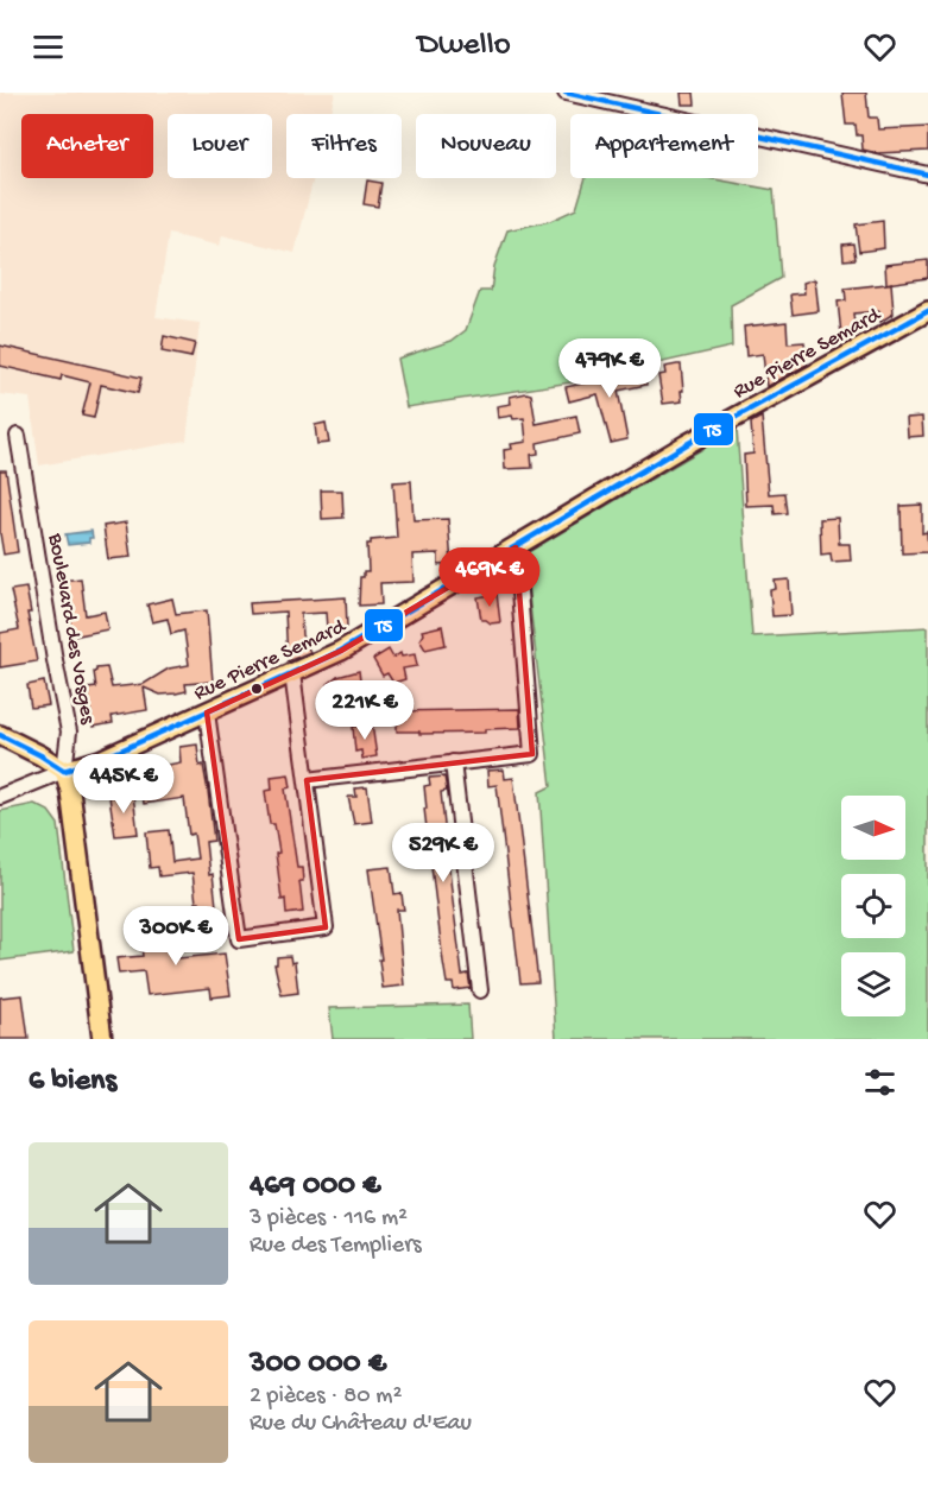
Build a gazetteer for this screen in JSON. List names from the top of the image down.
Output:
{
  "streets": {
    "main road": ["Rue Pierre Semard", "Boulevard des Vosges"]
  },
  "crossings": [
    ["Rue Pierre Semard", "Boulevard des Vosges"]
  ],
  "lines": ["transit line T5"],
  "north": "right",
  "page": {
    "header": "Dwello",
    "chip": [
      "Acheter",
      "Louer",
      "Filtres",
      "Nouveau",
      "Appartement"
    ],
    "price": [
      "479K €",
      "469K €",
      "221K €",
      "445K €",
      "529K €",
      "300K €"
    ],
    "heading": "6 biens",
    "list": [
      {
        "name": "469 000 €",
        "note": "3 pièces · 116 m² · Rue des Templiers"
      },
      {
        "name": "300 000 €",
        "note": "2 pièces · 80 m² · Rue du Château d'Eau"
      }
    ]
  }
}
